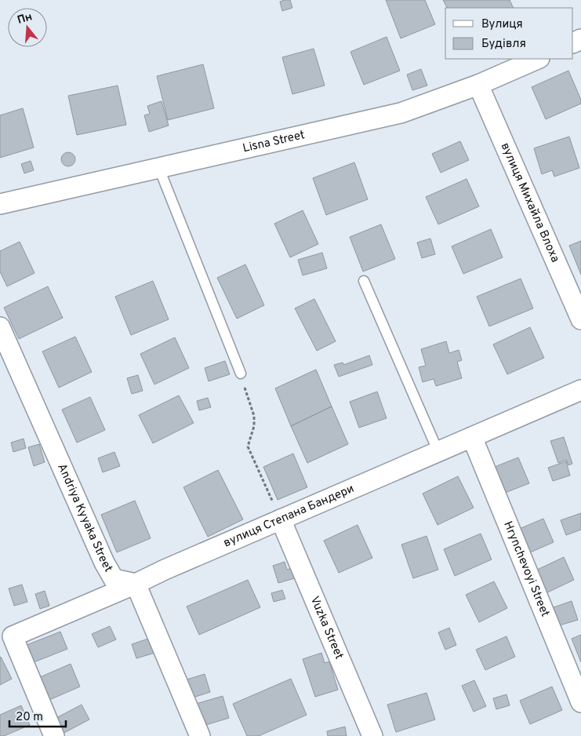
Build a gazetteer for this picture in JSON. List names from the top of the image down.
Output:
{
  "streets": {
    "street": [
      "Lisna Street",
      "вулиця Михайла Влоха",
      "вулиця Степана Бандери",
      "Andriya Kyyaka Street",
      "Hrynchevoyi Street",
      "Vuzka Street"
    ]
  },
  "crossings": [
    ["Lisna Street", "вулиця Михайла Влоха"],
    ["вулиця Степана Бандери", "Andriya Kyyaka Street"],
    ["вулиця Степана Бандери", "Hrynchevoyi Street"],
    ["вулиця Степана Бандери", "Vuzka Street"]
  ],
  "legend": ["Вулиця", "Будівля"],
  "scale_bar": "20 m",
  "north": "top"
}
